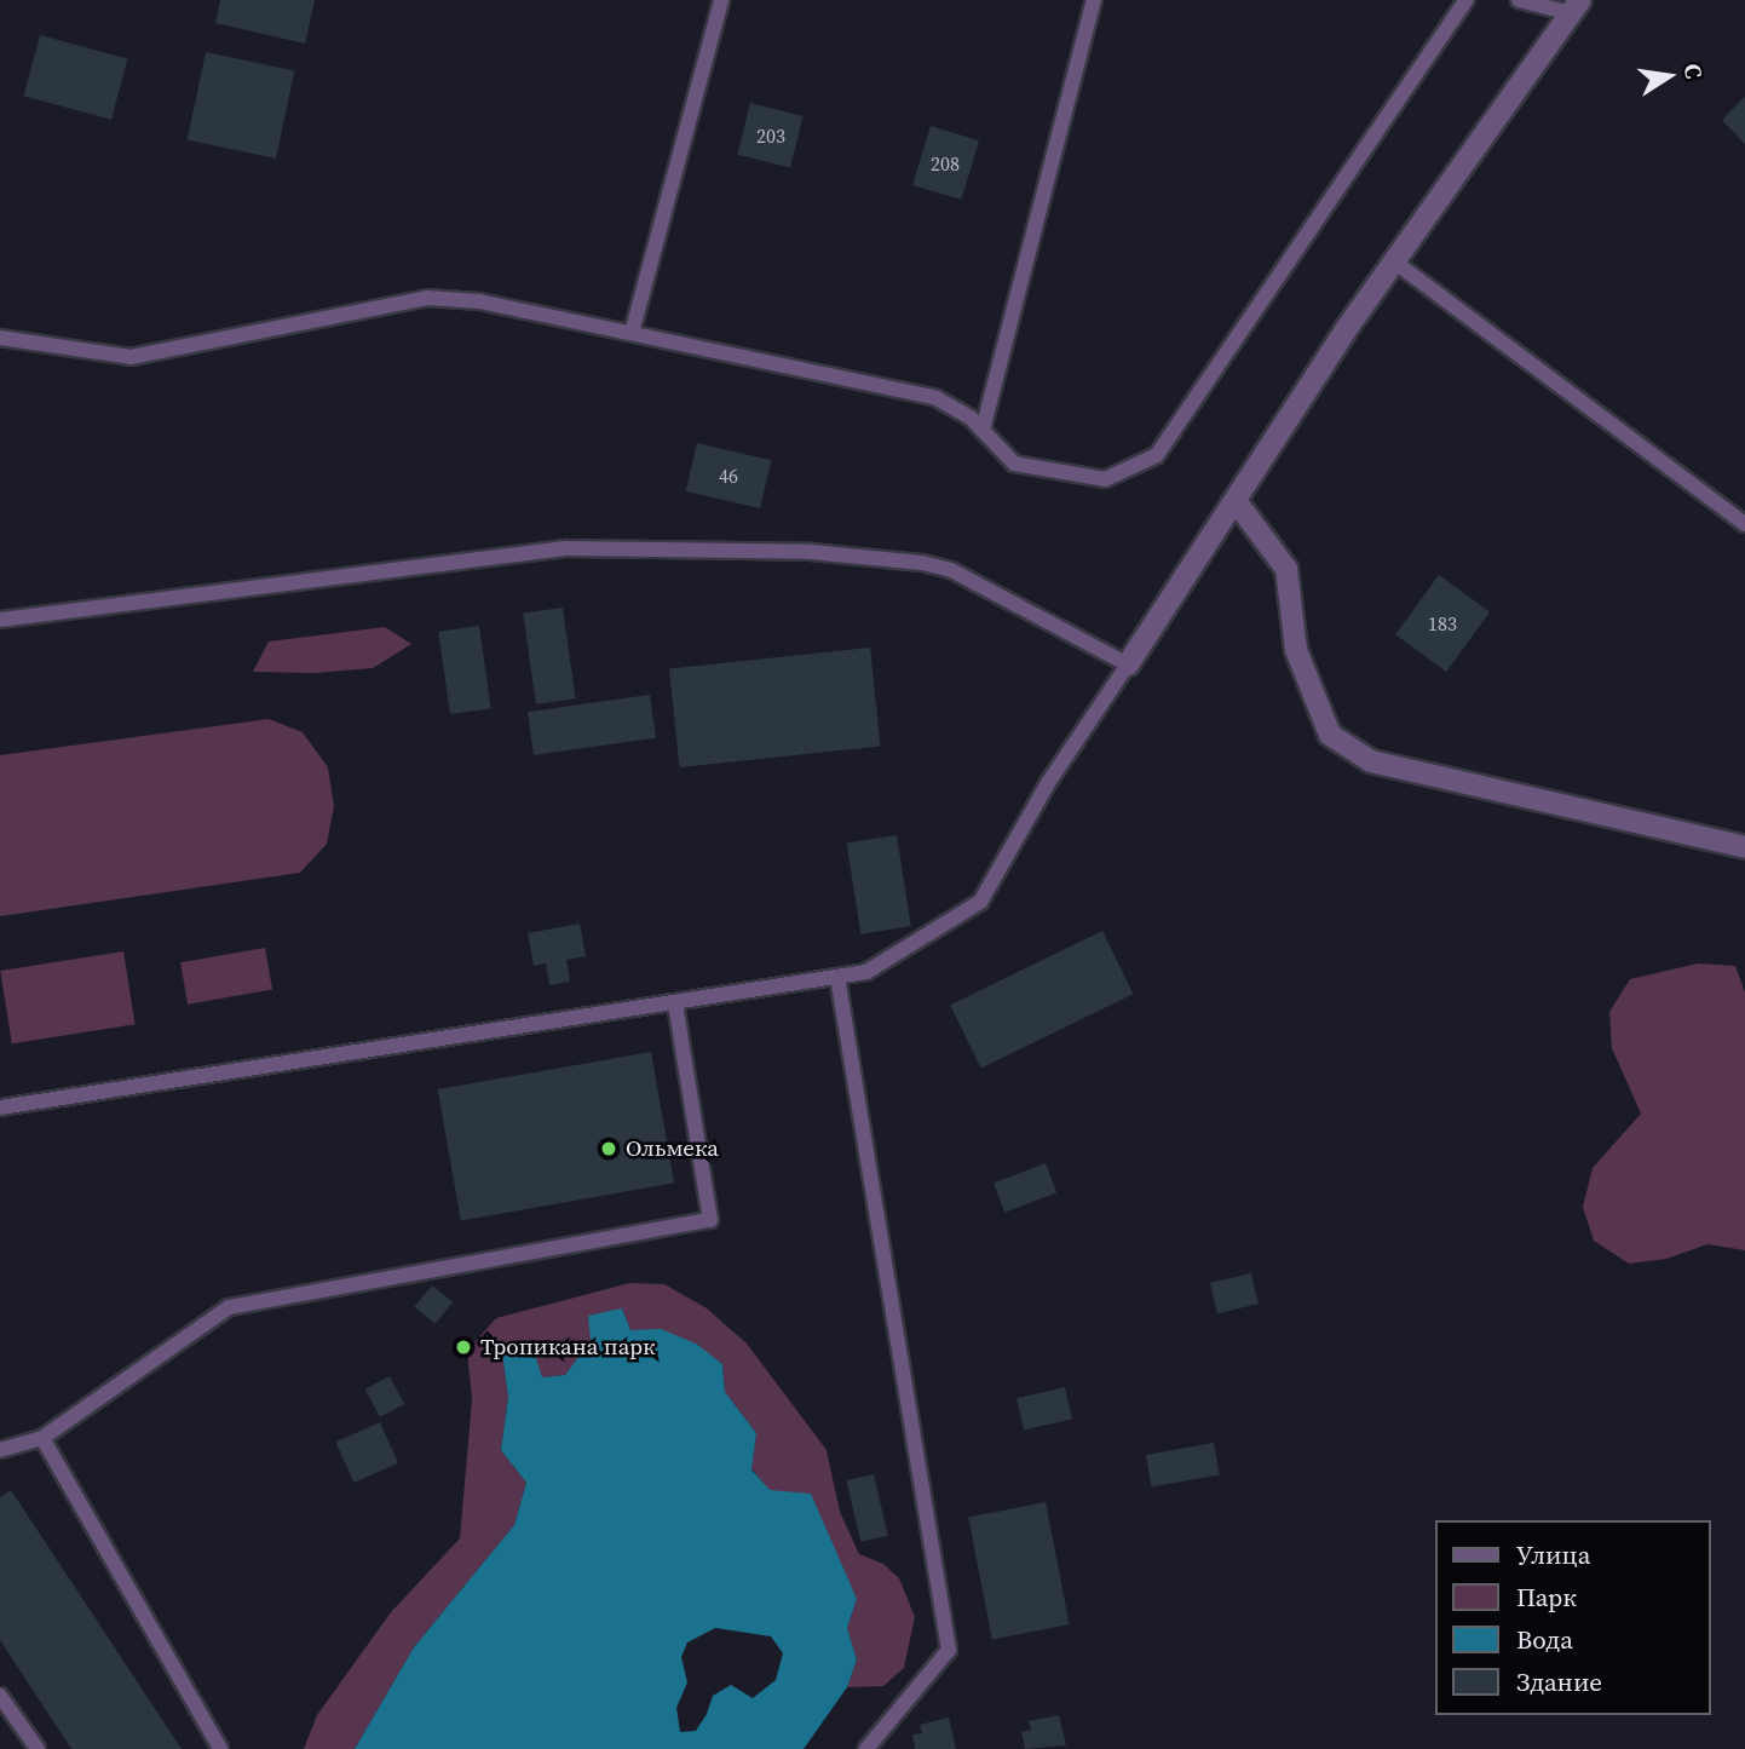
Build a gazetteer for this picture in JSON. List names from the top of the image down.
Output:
{
  "places": ["Ольмека", "Тропикана парк"],
  "house_numbers": [
    "203",
    "208",
    "46",
    "183"
  ],
  "legend": [
    "Улица",
    "Парк",
    "Вода",
    "Здание"
  ],
  "north": "right"
}
